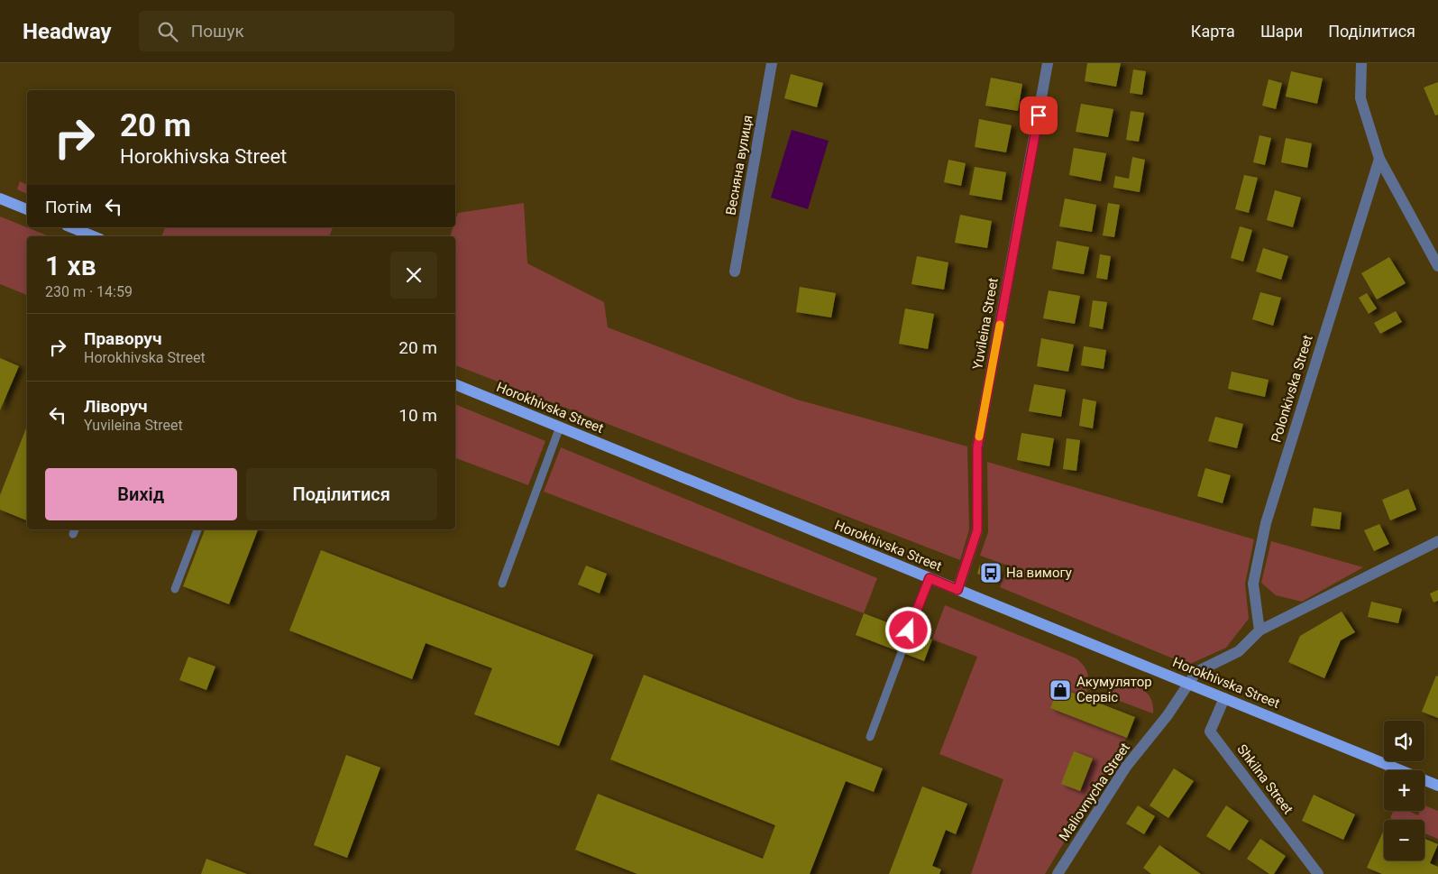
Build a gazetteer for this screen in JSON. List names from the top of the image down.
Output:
{
  "streets": {
    "main road": ["Horokhivska Street"],
    "street": [
      "Весняна вулиця",
      "Yuvileina Street",
      "Polonkivska Street",
      "Shkilna Street",
      "Maliovnycha Street"
    ]
  },
  "crossings": [
    ["Yuvileina Street", "Horokhivska Street"],
    ["Polonkivska Street", "Maliovnycha Street"],
    ["Horokhivska Street", "Shkilna Street"],
    ["Horokhivska Street", "Maliovnycha Street"]
  ],
  "places": {
    "bus stop": ["На вимогу"],
    "shop": ["Акумулятор Сервіс"]
  },
  "page": {
    "header": "Headway",
    "search": "Пошук",
    "nav": ["Карта", "Шари", "Поділитися"],
    "turn": ["20 m", "Horokhivska Street"],
    "then": "Потім",
    "heading": ["1 хв", "230 m · 14:59"],
    "list": [
      {
        "name": "Праворуч",
        "note": "Horokhivska Street",
        "value": "20 m"
      },
      {
        "name": "Ліворуч",
        "note": "Yuvileina Street",
        "value": "10 m"
      }
    ],
    "buttons": ["Вихід", "Поділитися"],
    "map_buttons": ["+", "−"]
  }
}
